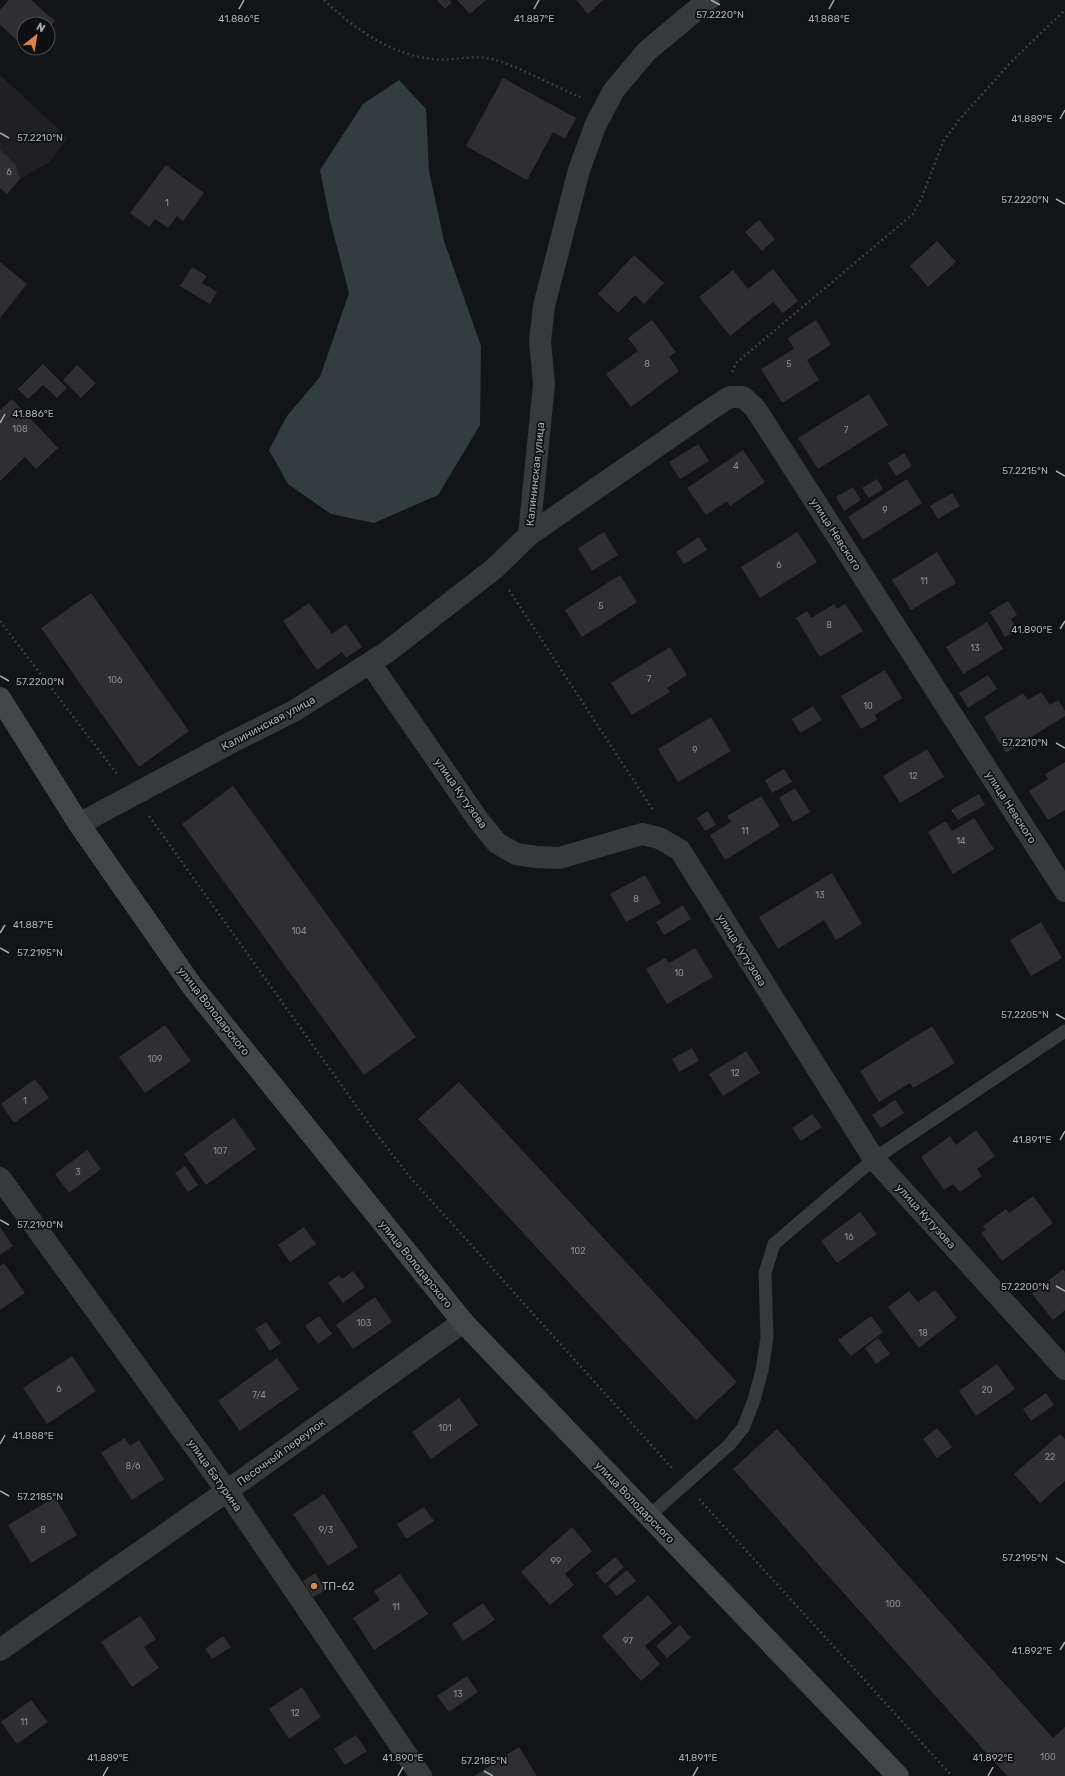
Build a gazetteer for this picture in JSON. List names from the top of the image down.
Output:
{
  "streets": {
    "main road": ["улица Володарского"],
    "street": [
      "Калининская улица",
      "улица Невского",
      "улица Кутузова",
      "Песочный переулок",
      "улица Батурина"
    ]
  },
  "crossings": [
    ["Калининская улица", "улица Кутузова"],
    ["Калининская улица", "улица Володарского"],
    ["улица Володарского", "Песочный переулок"],
    ["Песочный переулок", "улица Батурина"]
  ],
  "places": ["ТП-62"],
  "house_numbers": [
    "6",
    "1",
    "8",
    "5",
    "108",
    "7",
    "4",
    "9",
    "6",
    "11",
    "5",
    "8",
    "13",
    "7",
    "106",
    "10",
    "9",
    "12",
    "11",
    "14",
    "13",
    "8",
    "104",
    "10",
    "109",
    "12",
    "1",
    "107",
    "3",
    "16",
    "102",
    "103",
    "18",
    "6",
    "20",
    "7/4",
    "101",
    "22",
    "8/6",
    "8",
    "9/3",
    "99",
    "100",
    "11",
    "97",
    "13",
    "12",
    "11",
    "100"
  ],
  "north": "top right",
  "coordinates": [
    "57.2220°N",
    "41.888°E",
    "41.886°E",
    "41.887°E",
    "41.889°E",
    "57.2210°N",
    "57.2215°N",
    "41.890°E",
    "57.2200°N",
    "57.2195°N",
    "57.2205°N",
    "41.891°E",
    "57.2190°N",
    "57.2185°N",
    "41.892°E"
  ]
}
